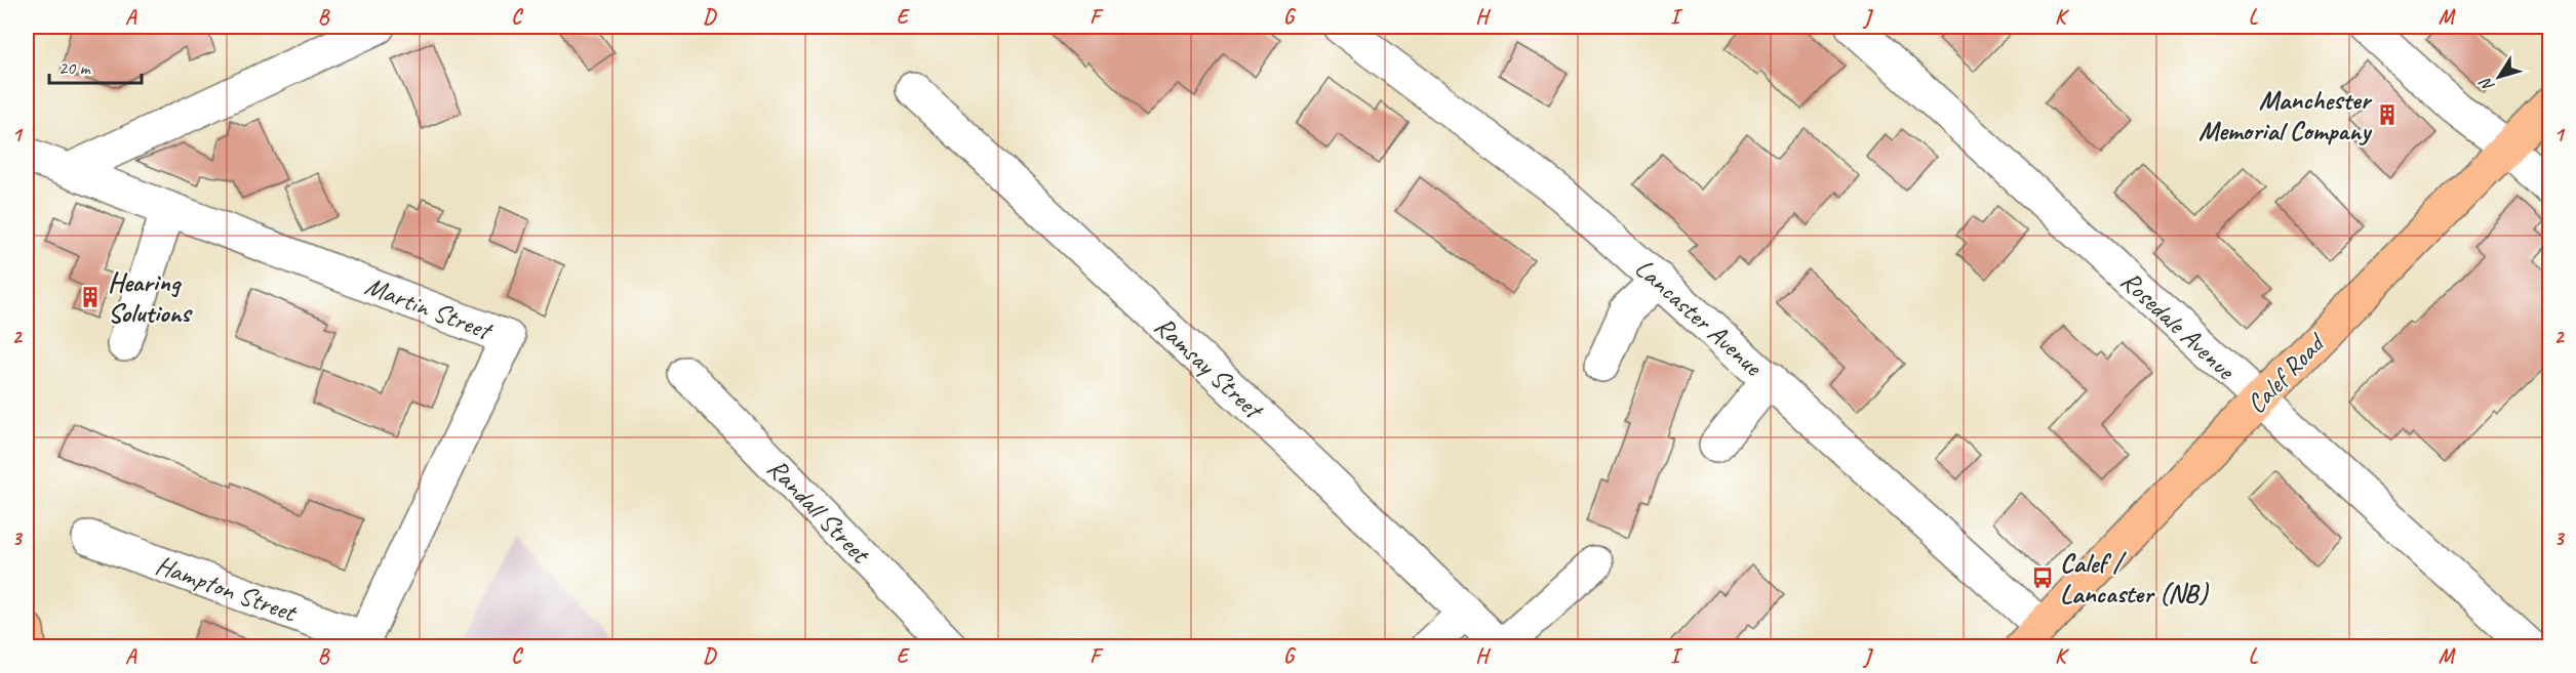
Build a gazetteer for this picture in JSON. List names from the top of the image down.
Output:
{
  "streets": {
    "main road": ["Calef Road"],
    "street": [
      "Martin Street",
      "Lancaster Avenue",
      "Rosedale Avenue",
      "Ramsay Street",
      "Randall Street",
      "Hampton Street"
    ]
  },
  "crossings": [
    ["Martin Street", "Hampton Street"],
    ["Lancaster Avenue", "Calef Road"],
    ["Rosedale Avenue", "Calef Road"]
  ],
  "places": {
    "building": ["Manchester Memorial Company", "Hearing Solutions"],
    "bus stop": ["Calef / Lancaster (NB)"]
  },
  "scale_bar": "20 m",
  "north": "bottom left",
  "grid": {
    "columns": [
      "A",
      "B",
      "C",
      "D",
      "E",
      "F",
      "G",
      "H",
      "I",
      "J",
      "K",
      "L",
      "M"
    ],
    "rows": ["1", "2", "3"]
  }
}
